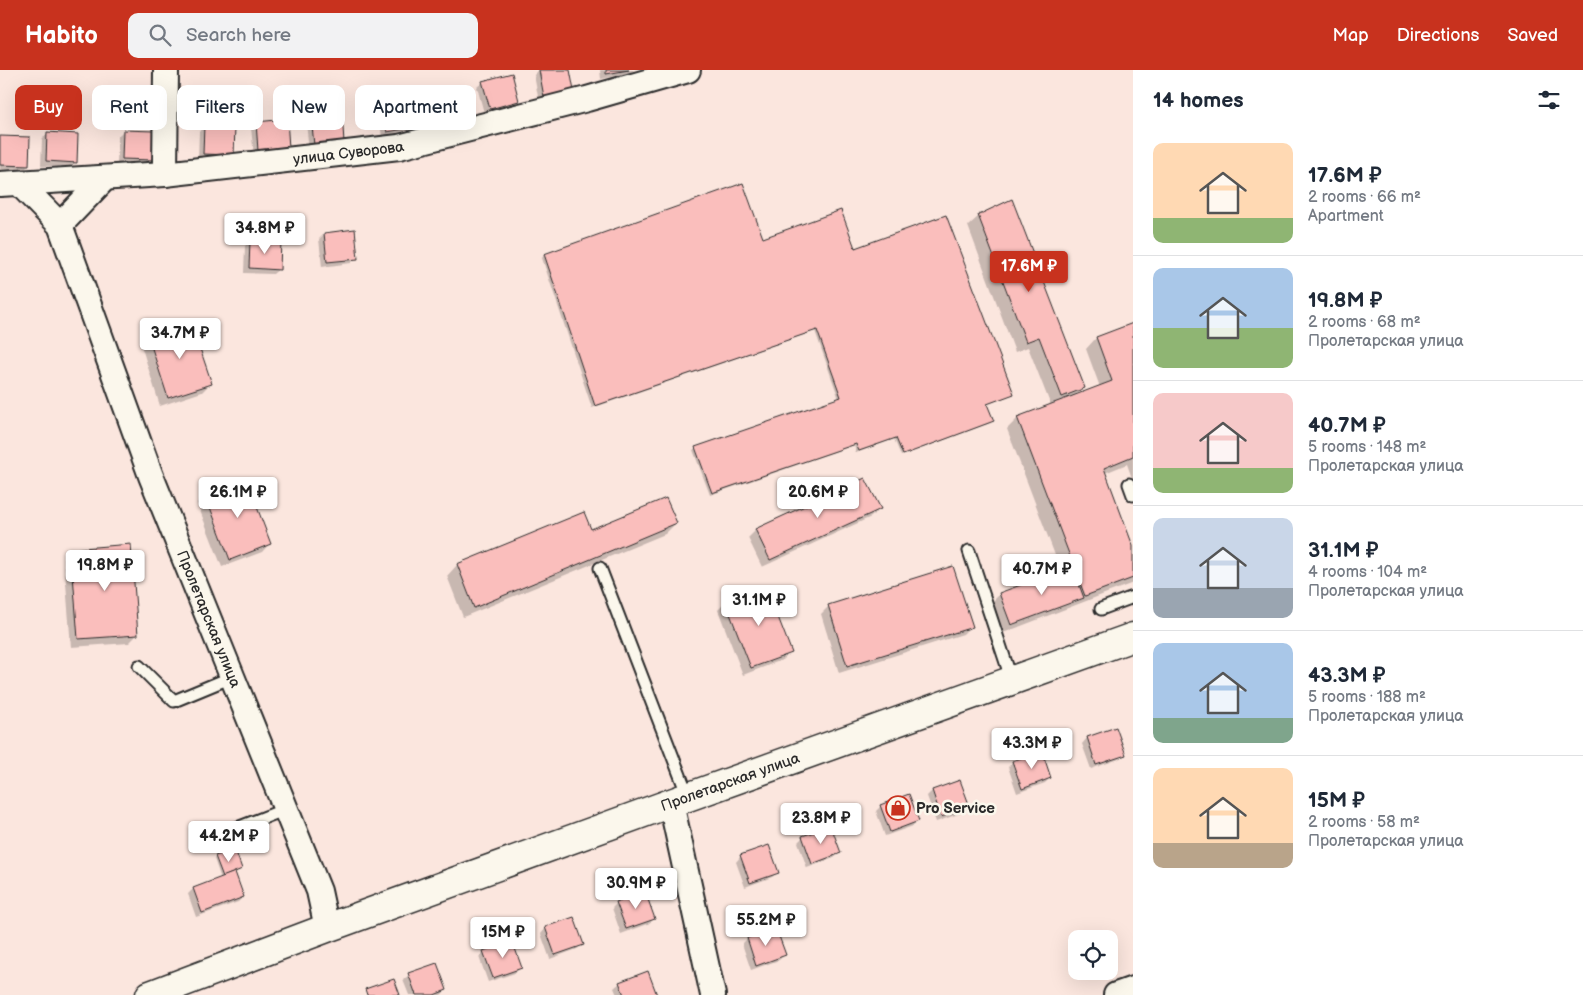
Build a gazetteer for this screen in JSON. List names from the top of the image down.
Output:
{
  "streets": {
    "main road": ["Пролетарская улица"],
    "street": ["улица Суворова"]
  },
  "crossings": [
    ["улица Суворова", "Пролетарская улица"]
  ],
  "places": {
    "shop": ["Pro Service"]
  },
  "page": {
    "header": "Habito",
    "search": "Search here",
    "nav": ["Map", "Directions", "Saved"],
    "heading": "14 homes",
    "chip": [
      "Buy",
      "Rent",
      "Filters",
      "New",
      "Apartment"
    ],
    "list": [
      {
        "name": "17.6M ₽",
        "note": "2 rooms · 66 m² · Apartment"
      },
      {
        "name": "19.8M ₽",
        "note": "2 rooms · 68 m² · Пролетарская улица"
      },
      {
        "name": "40.7M ₽",
        "note": "5 rooms · 148 m² · Пролетарская улица"
      },
      {
        "name": "31.1M ₽",
        "note": "4 rooms · 104 m² · Пролетарская улица"
      },
      {
        "name": "43.3M ₽",
        "note": "5 rooms · 188 m² · Пролетарская улица"
      },
      {
        "name": "15M ₽",
        "note": "2 rooms · 58 m² · Пролетарская улица"
      }
    ],
    "price": [
      "34.8M ₽",
      "17.6M ₽",
      "34.7M ₽",
      "26.1M ₽",
      "20.6M ₽",
      "19.8M ₽",
      "40.7M ₽",
      "31.1M ₽",
      "43.3M ₽",
      "23.8M ₽",
      "44.2M ₽",
      "30.9M ₽",
      "55.2M ₽",
      "15M ₽"
    ]
  }
}
